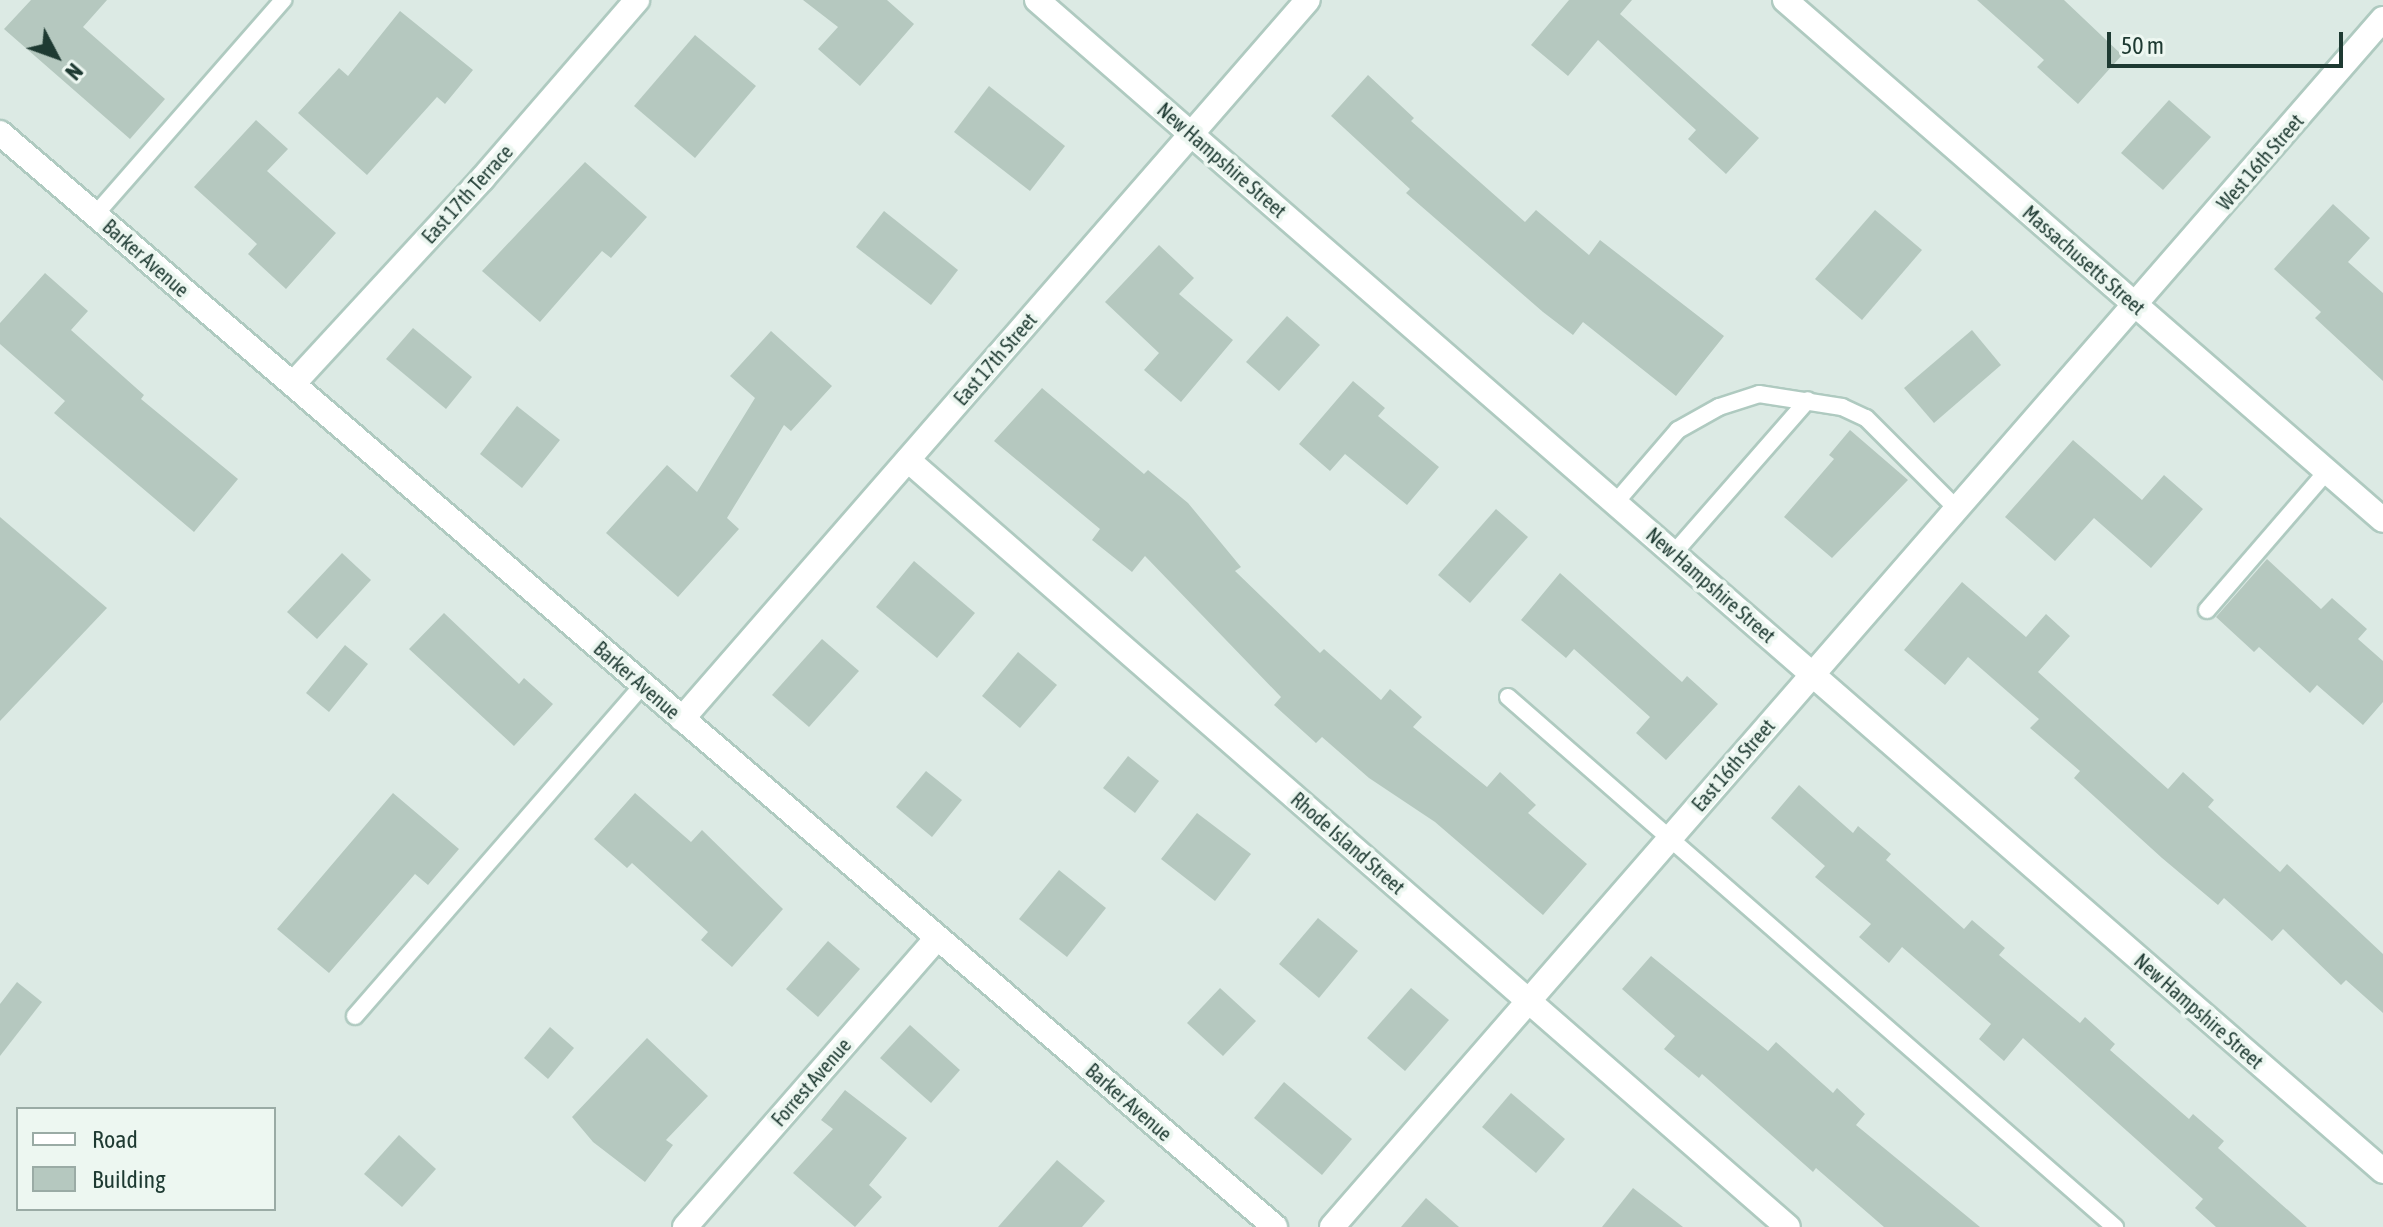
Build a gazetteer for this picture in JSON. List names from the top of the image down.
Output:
{
  "streets": {
    "street": [
      "New Hampshire Street",
      "West 16th Street",
      "East 17th Terrace",
      "Barker Avenue",
      "Massachusetts Street",
      "East 17th Street",
      "East 16th Street",
      "Rhode Island Street",
      "Forrest Avenue"
    ]
  },
  "crossings": [
    ["New Hampshire Street", "East 17th Street"],
    ["New Hampshire Street", "East 16th Street"],
    ["West 16th Street", "Massachusetts Street"],
    ["West 16th Street", "East 16th Street"],
    ["East 17th Terrace", "Barker Avenue"],
    ["Barker Avenue", "East 17th Street"],
    ["Barker Avenue", "Forrest Avenue"],
    ["Massachusetts Street", "East 16th Street"],
    ["East 17th Street", "Rhode Island Street"],
    ["East 16th Street", "Rhode Island Street"]
  ],
  "legend": ["Road", "Building"],
  "scale_bar": "50 m",
  "north": "bottom right"
}
